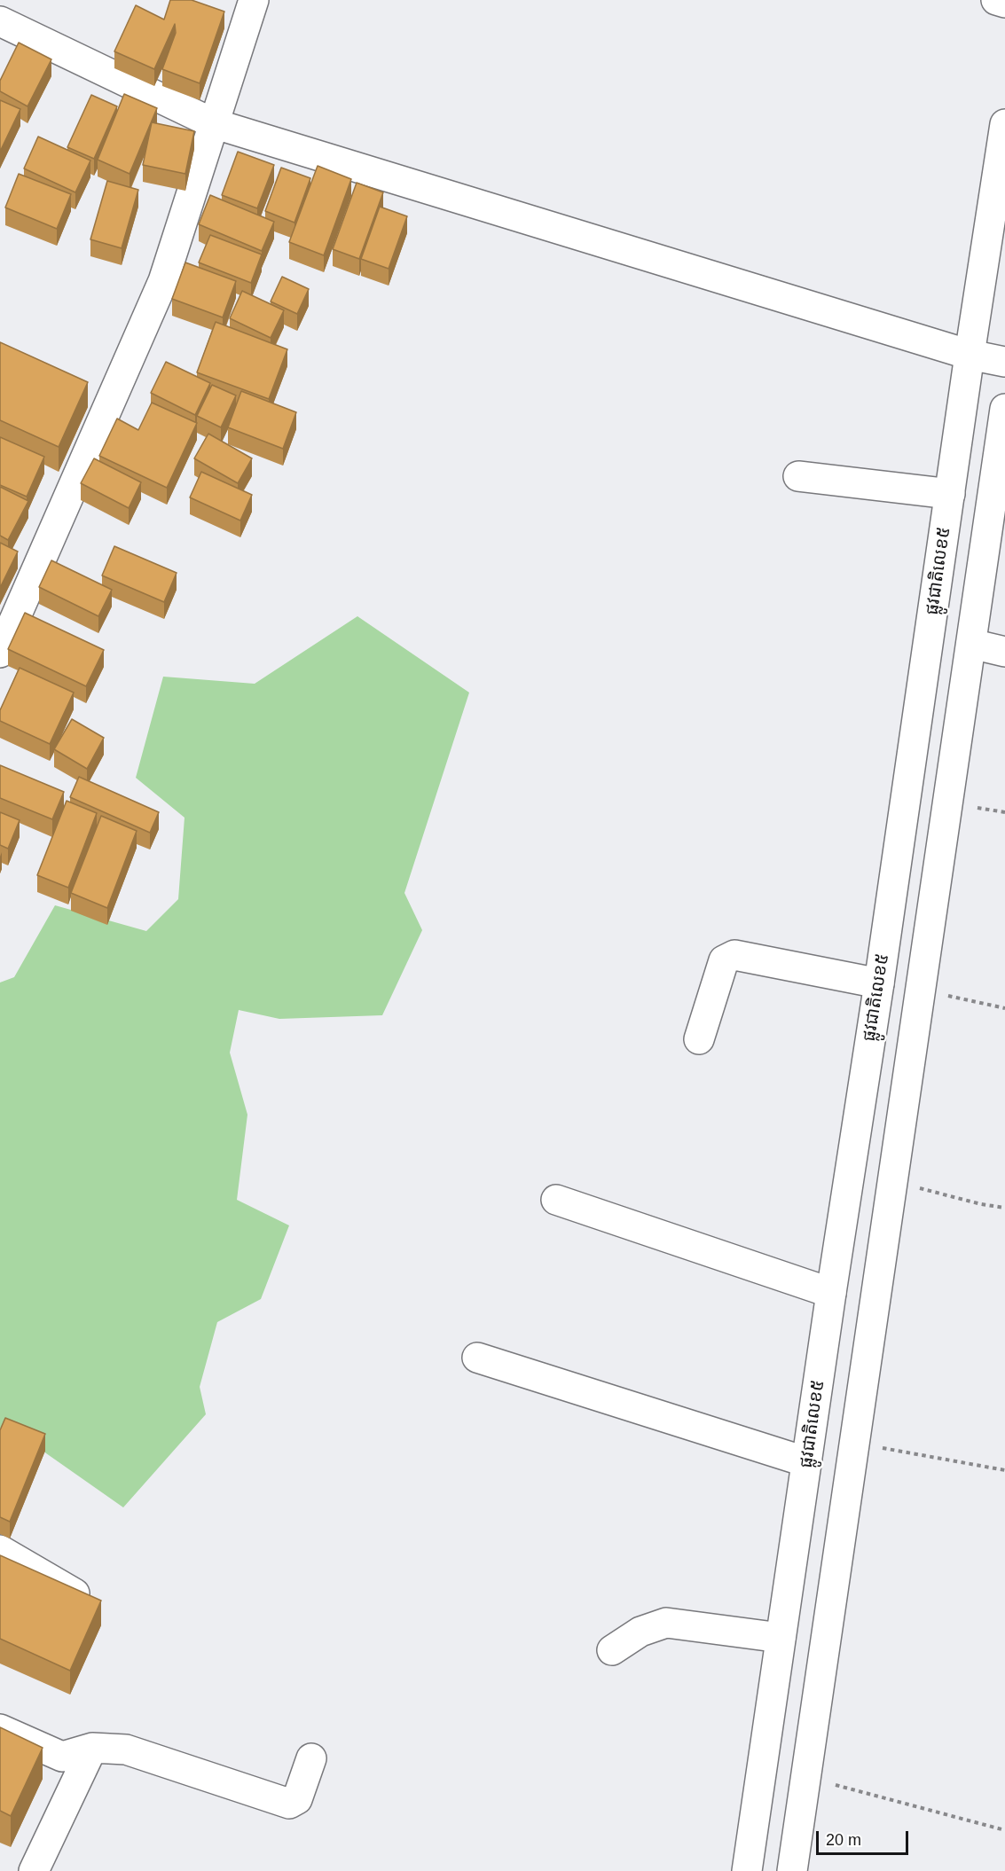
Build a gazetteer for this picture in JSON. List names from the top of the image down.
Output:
{
  "streets": {
    "main road": ["ផ្លូវជាតិលេខ៥"]
  },
  "scale_bar": "20 m"
}
